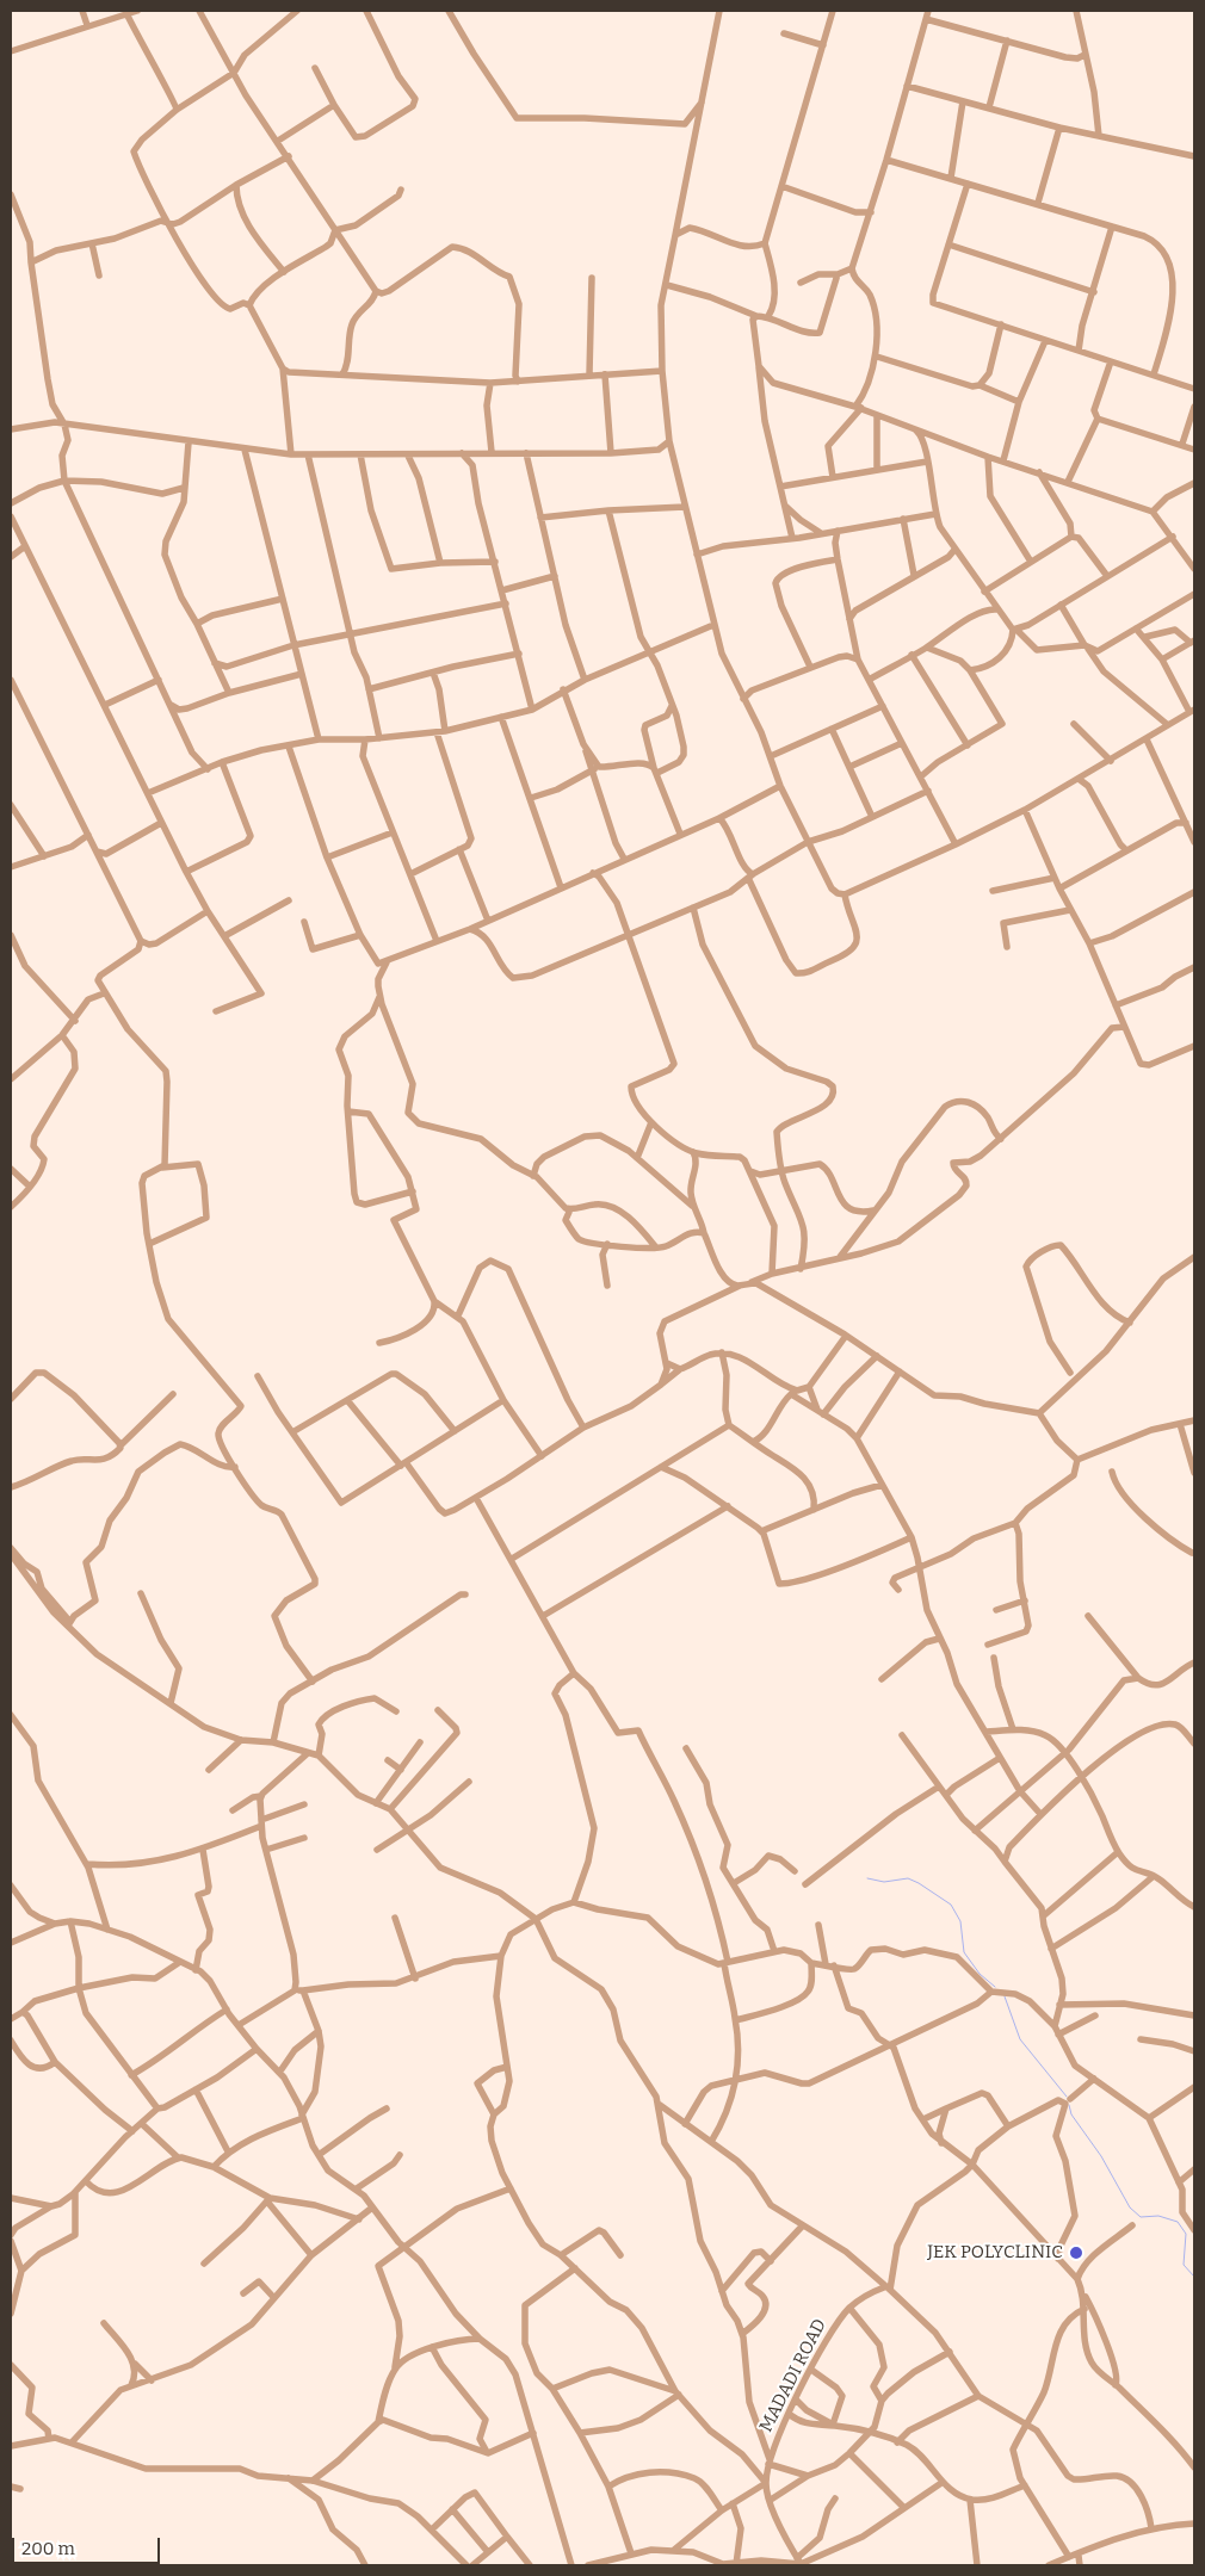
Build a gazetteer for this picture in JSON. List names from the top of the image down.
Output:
{
  "streets": {
    "street": ["MADADI ROAD"]
  },
  "places": ["JEK POLYCLINIC"],
  "scale_bar": "200 m"
}
